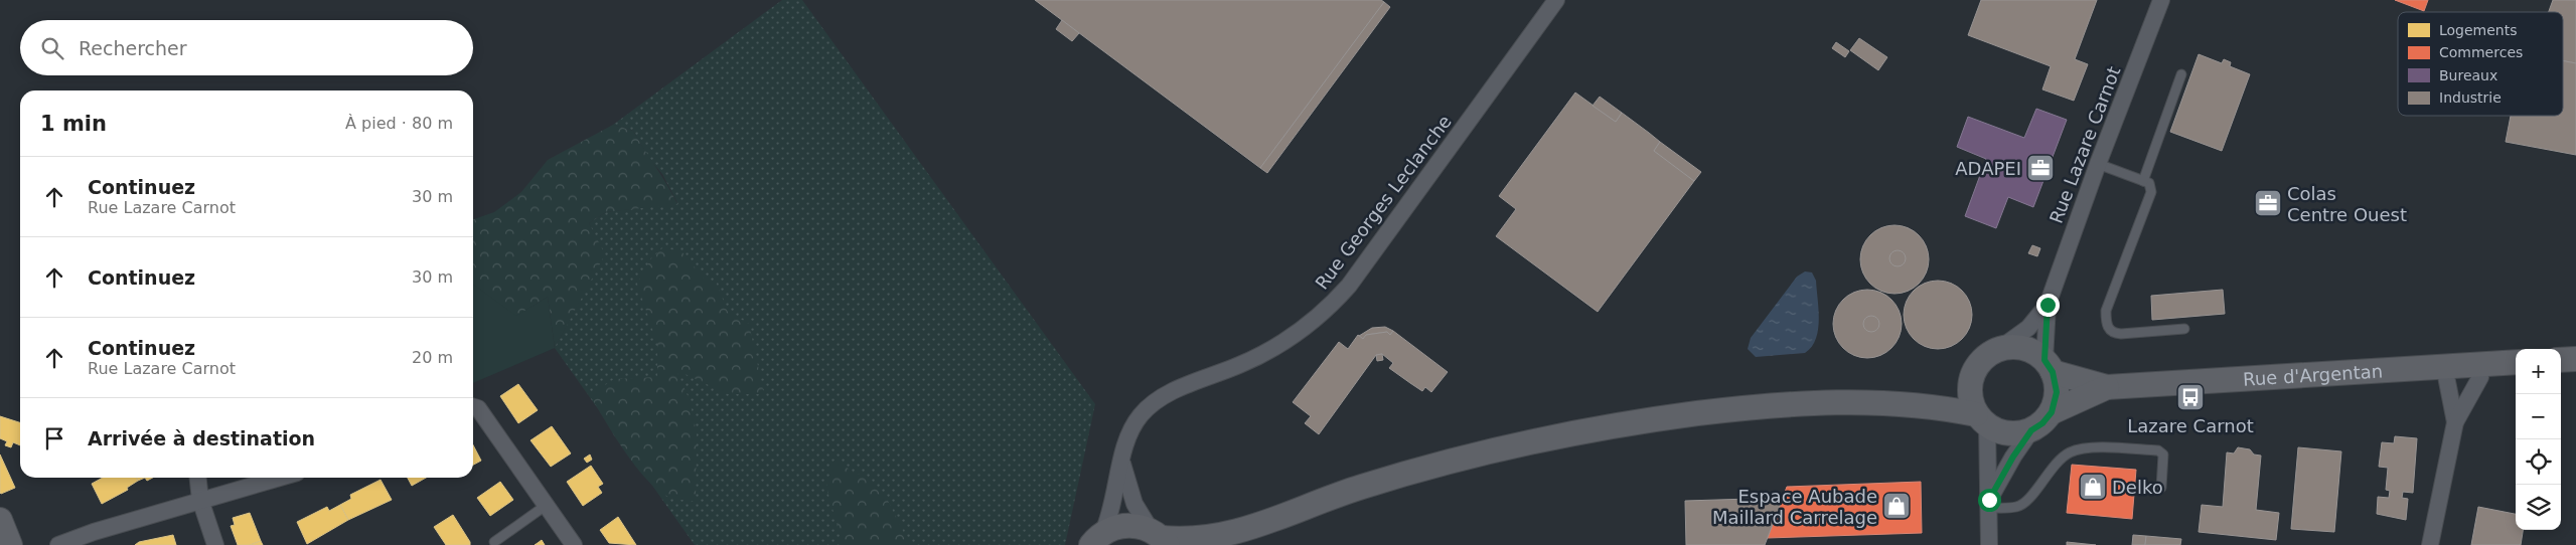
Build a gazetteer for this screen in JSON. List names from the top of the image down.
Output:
{
  "streets": {
    "main road": ["Rue d'Argentan"],
    "street": ["Rue Lazare Carnot", "Rue Georges Leclanche"]
  },
  "crossings": [
    ["Rue Lazare Carnot", "Rue d'Argentan"]
  ],
  "places": {
    "office": ["ADAPEI", "Colas Centre Ouest"],
    "bus stop": ["Lazare Carnot"],
    "shop": ["Delko", "Espace Aubade Maillard Carrelage"]
  },
  "legend": [
    "Logements",
    "Commerces",
    "Bureaux",
    "Industrie"
  ],
  "page": {
    "search": "Rechercher",
    "heading": ["1 min", "À pied · 80 m"],
    "list": [
      ["Continuez", "Rue Lazare Carnot", "30 m"],
      ["Continuez", "30 m"],
      ["Continuez", "Rue Lazare Carnot", "20 m"],
      "Arrivée à destination"
    ],
    "map_buttons": ["+", "−"]
  }
}
